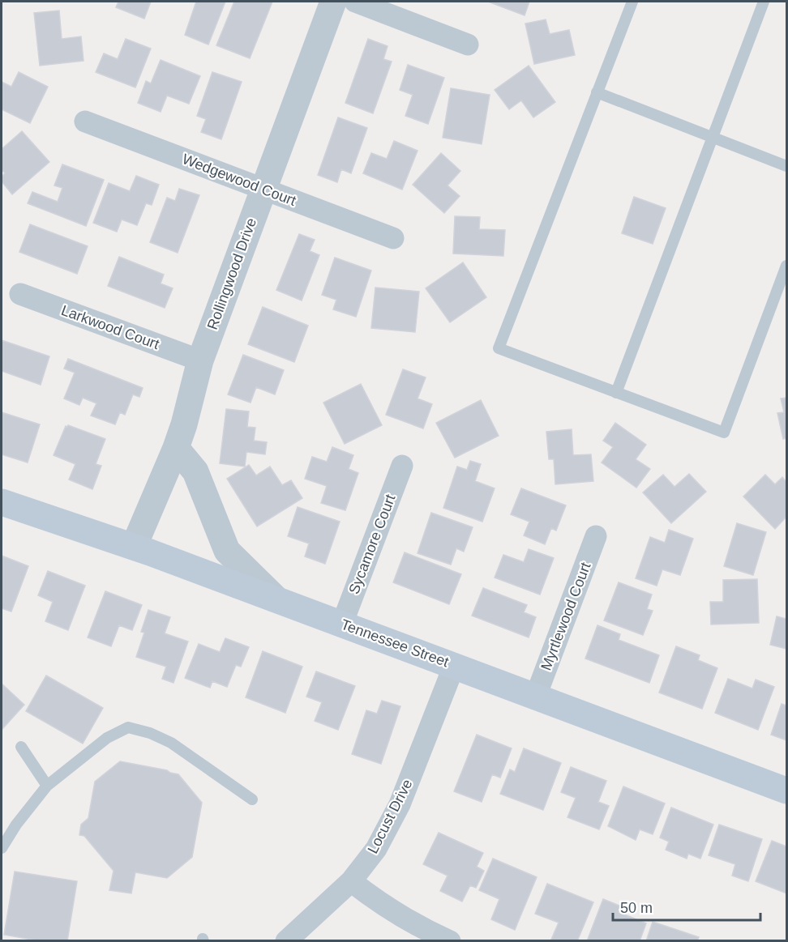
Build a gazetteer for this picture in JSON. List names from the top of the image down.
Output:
{
  "streets": {
    "main road": ["Tennessee Street"],
    "street": [
      "Wedgewood Court",
      "Rollingwood Drive",
      "Larkwood Court",
      "Sycamore Court",
      "Myrtlewood Court",
      "Locust Drive"
    ]
  },
  "crossings": [
    ["Wedgewood Court", "Rollingwood Drive"],
    ["Rollingwood Drive", "Larkwood Court"],
    ["Rollingwood Drive", "Tennessee Street"],
    ["Sycamore Court", "Tennessee Street"],
    ["Myrtlewood Court", "Tennessee Street"],
    ["Tennessee Street", "Locust Drive"]
  ],
  "scale_bar": "50 m"
}
